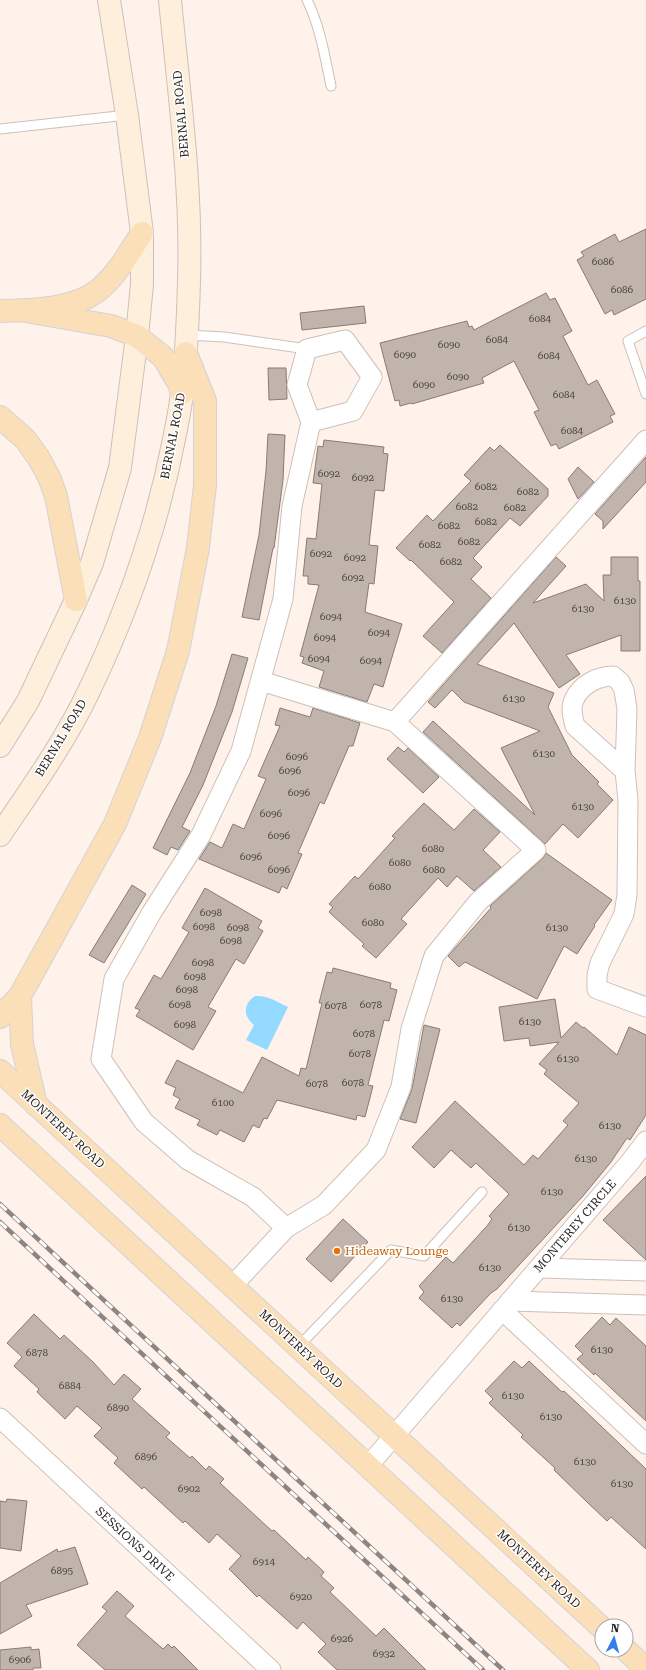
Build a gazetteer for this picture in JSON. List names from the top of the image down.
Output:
{
  "streets": {
    "main road": ["BERNAL ROAD", "MONTEREY ROAD"],
    "street": ["MONTEREY CIRCLE", "SESSIONS DRIVE"]
  },
  "crossings": [
    ["MONTEREY ROAD", "MONTEREY CIRCLE"]
  ],
  "places": ["Hideaway Lounge"],
  "house_numbers": [
    "6086",
    "6086",
    "6084",
    "6084",
    "6090",
    "6090",
    "6084",
    "6090",
    "6090",
    "6084",
    "6084",
    "6092",
    "6092",
    "6082",
    "6082",
    "6082",
    "6082",
    "6082",
    "6082",
    "6082",
    "6082",
    "6092",
    "6092",
    "6082",
    "6092",
    "6130",
    "6130",
    "6094",
    "6094",
    "6094",
    "6094",
    "6094",
    "6130",
    "6130",
    "6096",
    "6096",
    "6096",
    "6130",
    "6096",
    "6096",
    "6080",
    "6096",
    "6080",
    "6096",
    "6080",
    "6080",
    "6098",
    "6080",
    "6098",
    "6098",
    "6130",
    "6098",
    "6098",
    "6098",
    "6098",
    "6098",
    "6078",
    "6078",
    "6130",
    "6098",
    "6078",
    "6078",
    "6130",
    "6078",
    "6078",
    "6100",
    "6130",
    "6130",
    "6130",
    "6130",
    "6130",
    "6130",
    "6130",
    "6878",
    "6884",
    "6130",
    "6890",
    "6130",
    "6896",
    "6130",
    "6130",
    "6902",
    "6914",
    "6895",
    "6920",
    "6926",
    "6932",
    "6906"
  ],
  "north": "top"
}
